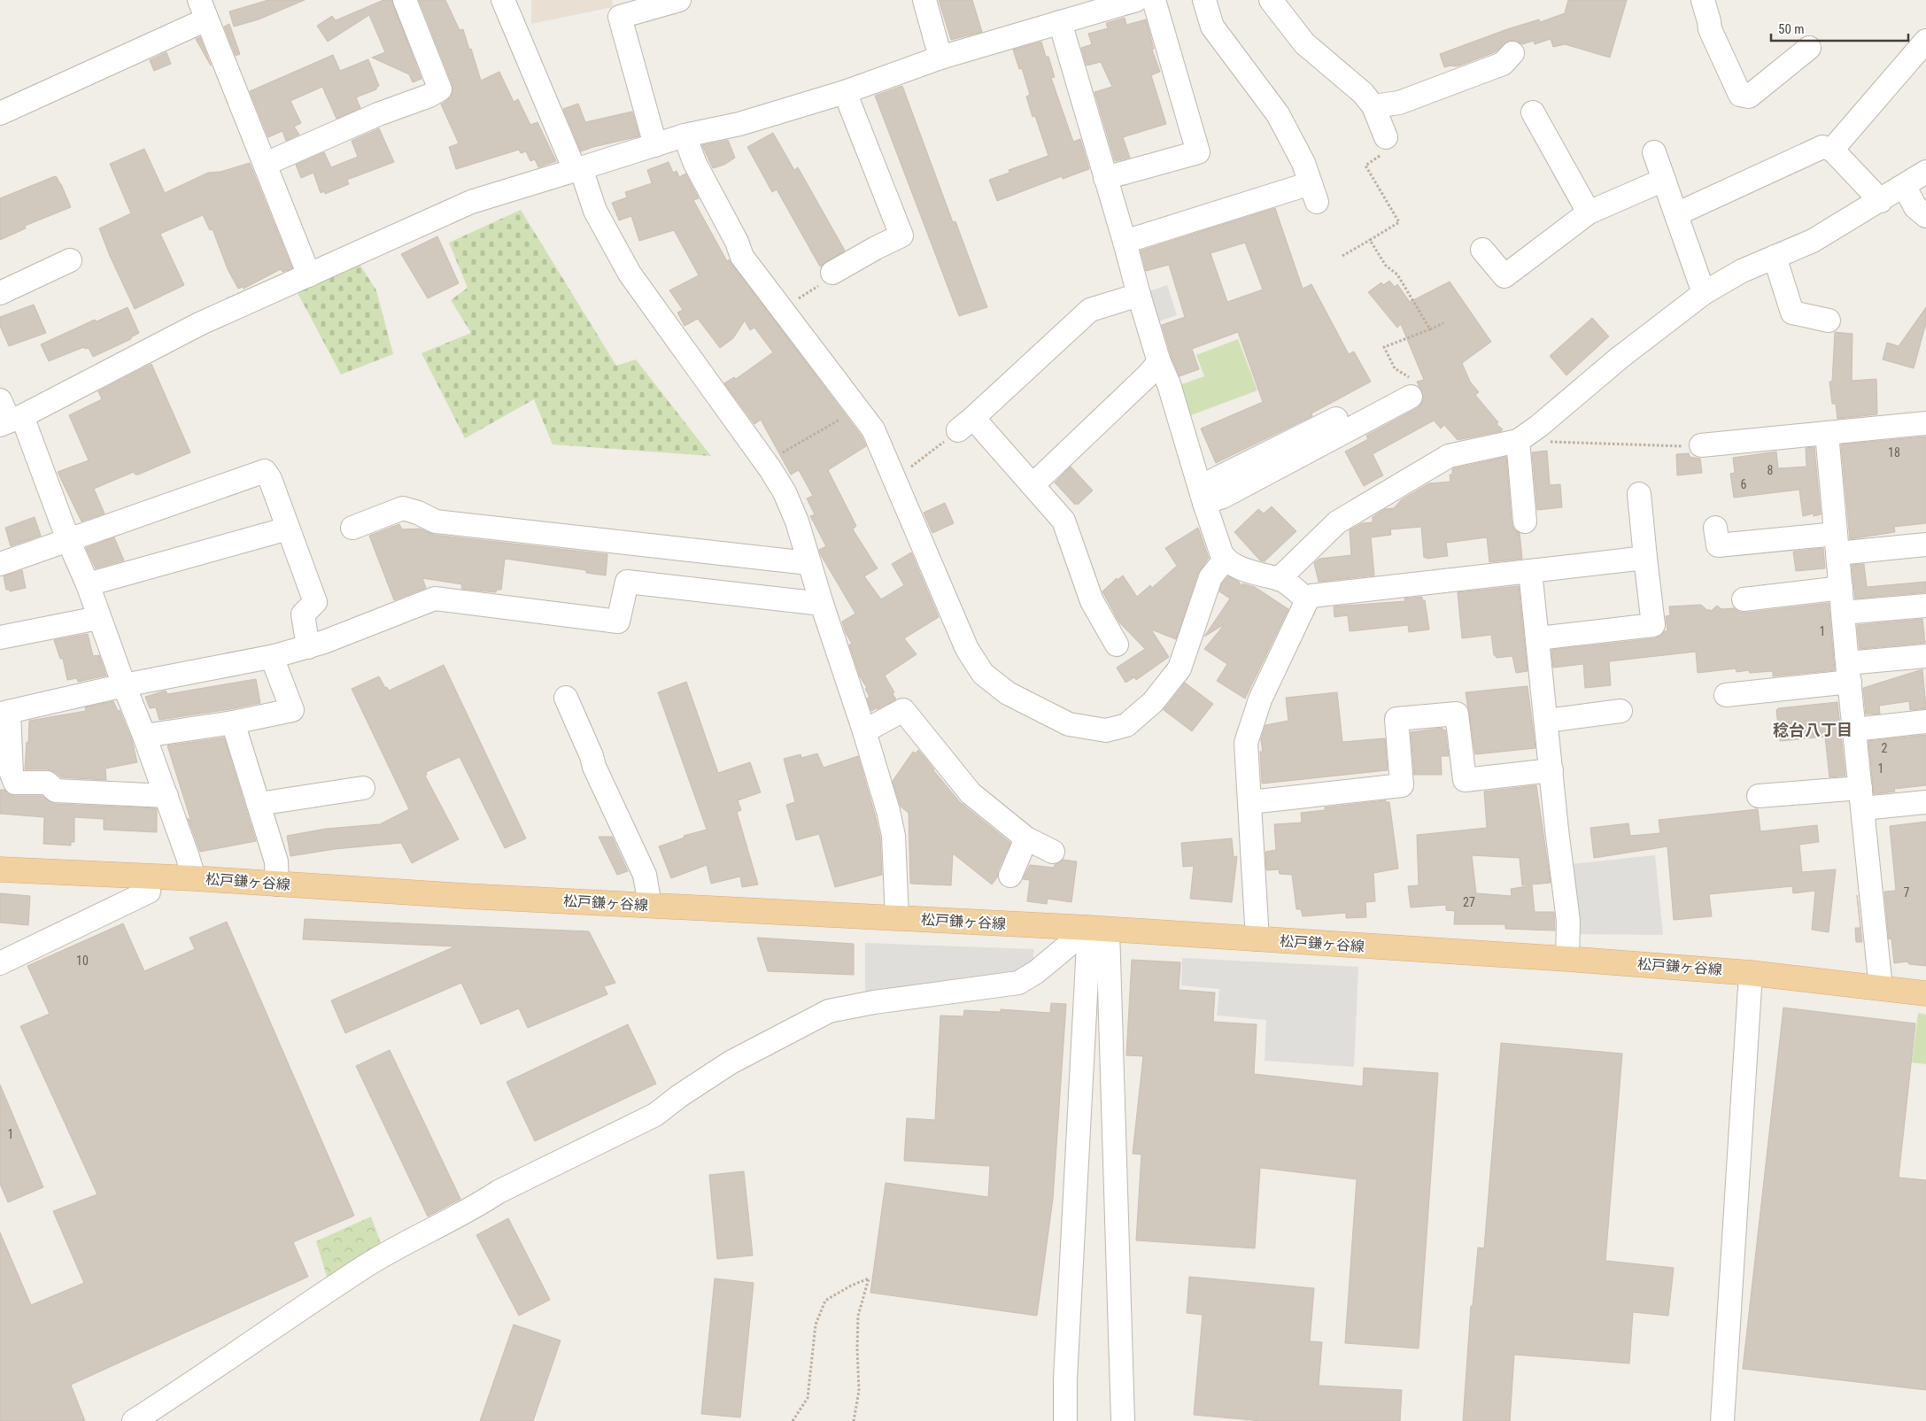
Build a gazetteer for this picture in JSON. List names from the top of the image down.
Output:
{
  "streets": {
    "main road": ["松戸鎌ヶ谷線"]
  },
  "districts": ["稔台八丁目"],
  "house_numbers": [
    "18",
    "8",
    "6",
    "1",
    "2",
    "1",
    "7",
    "27",
    "10",
    "1"
  ],
  "scale_bar": "50 m"
}
